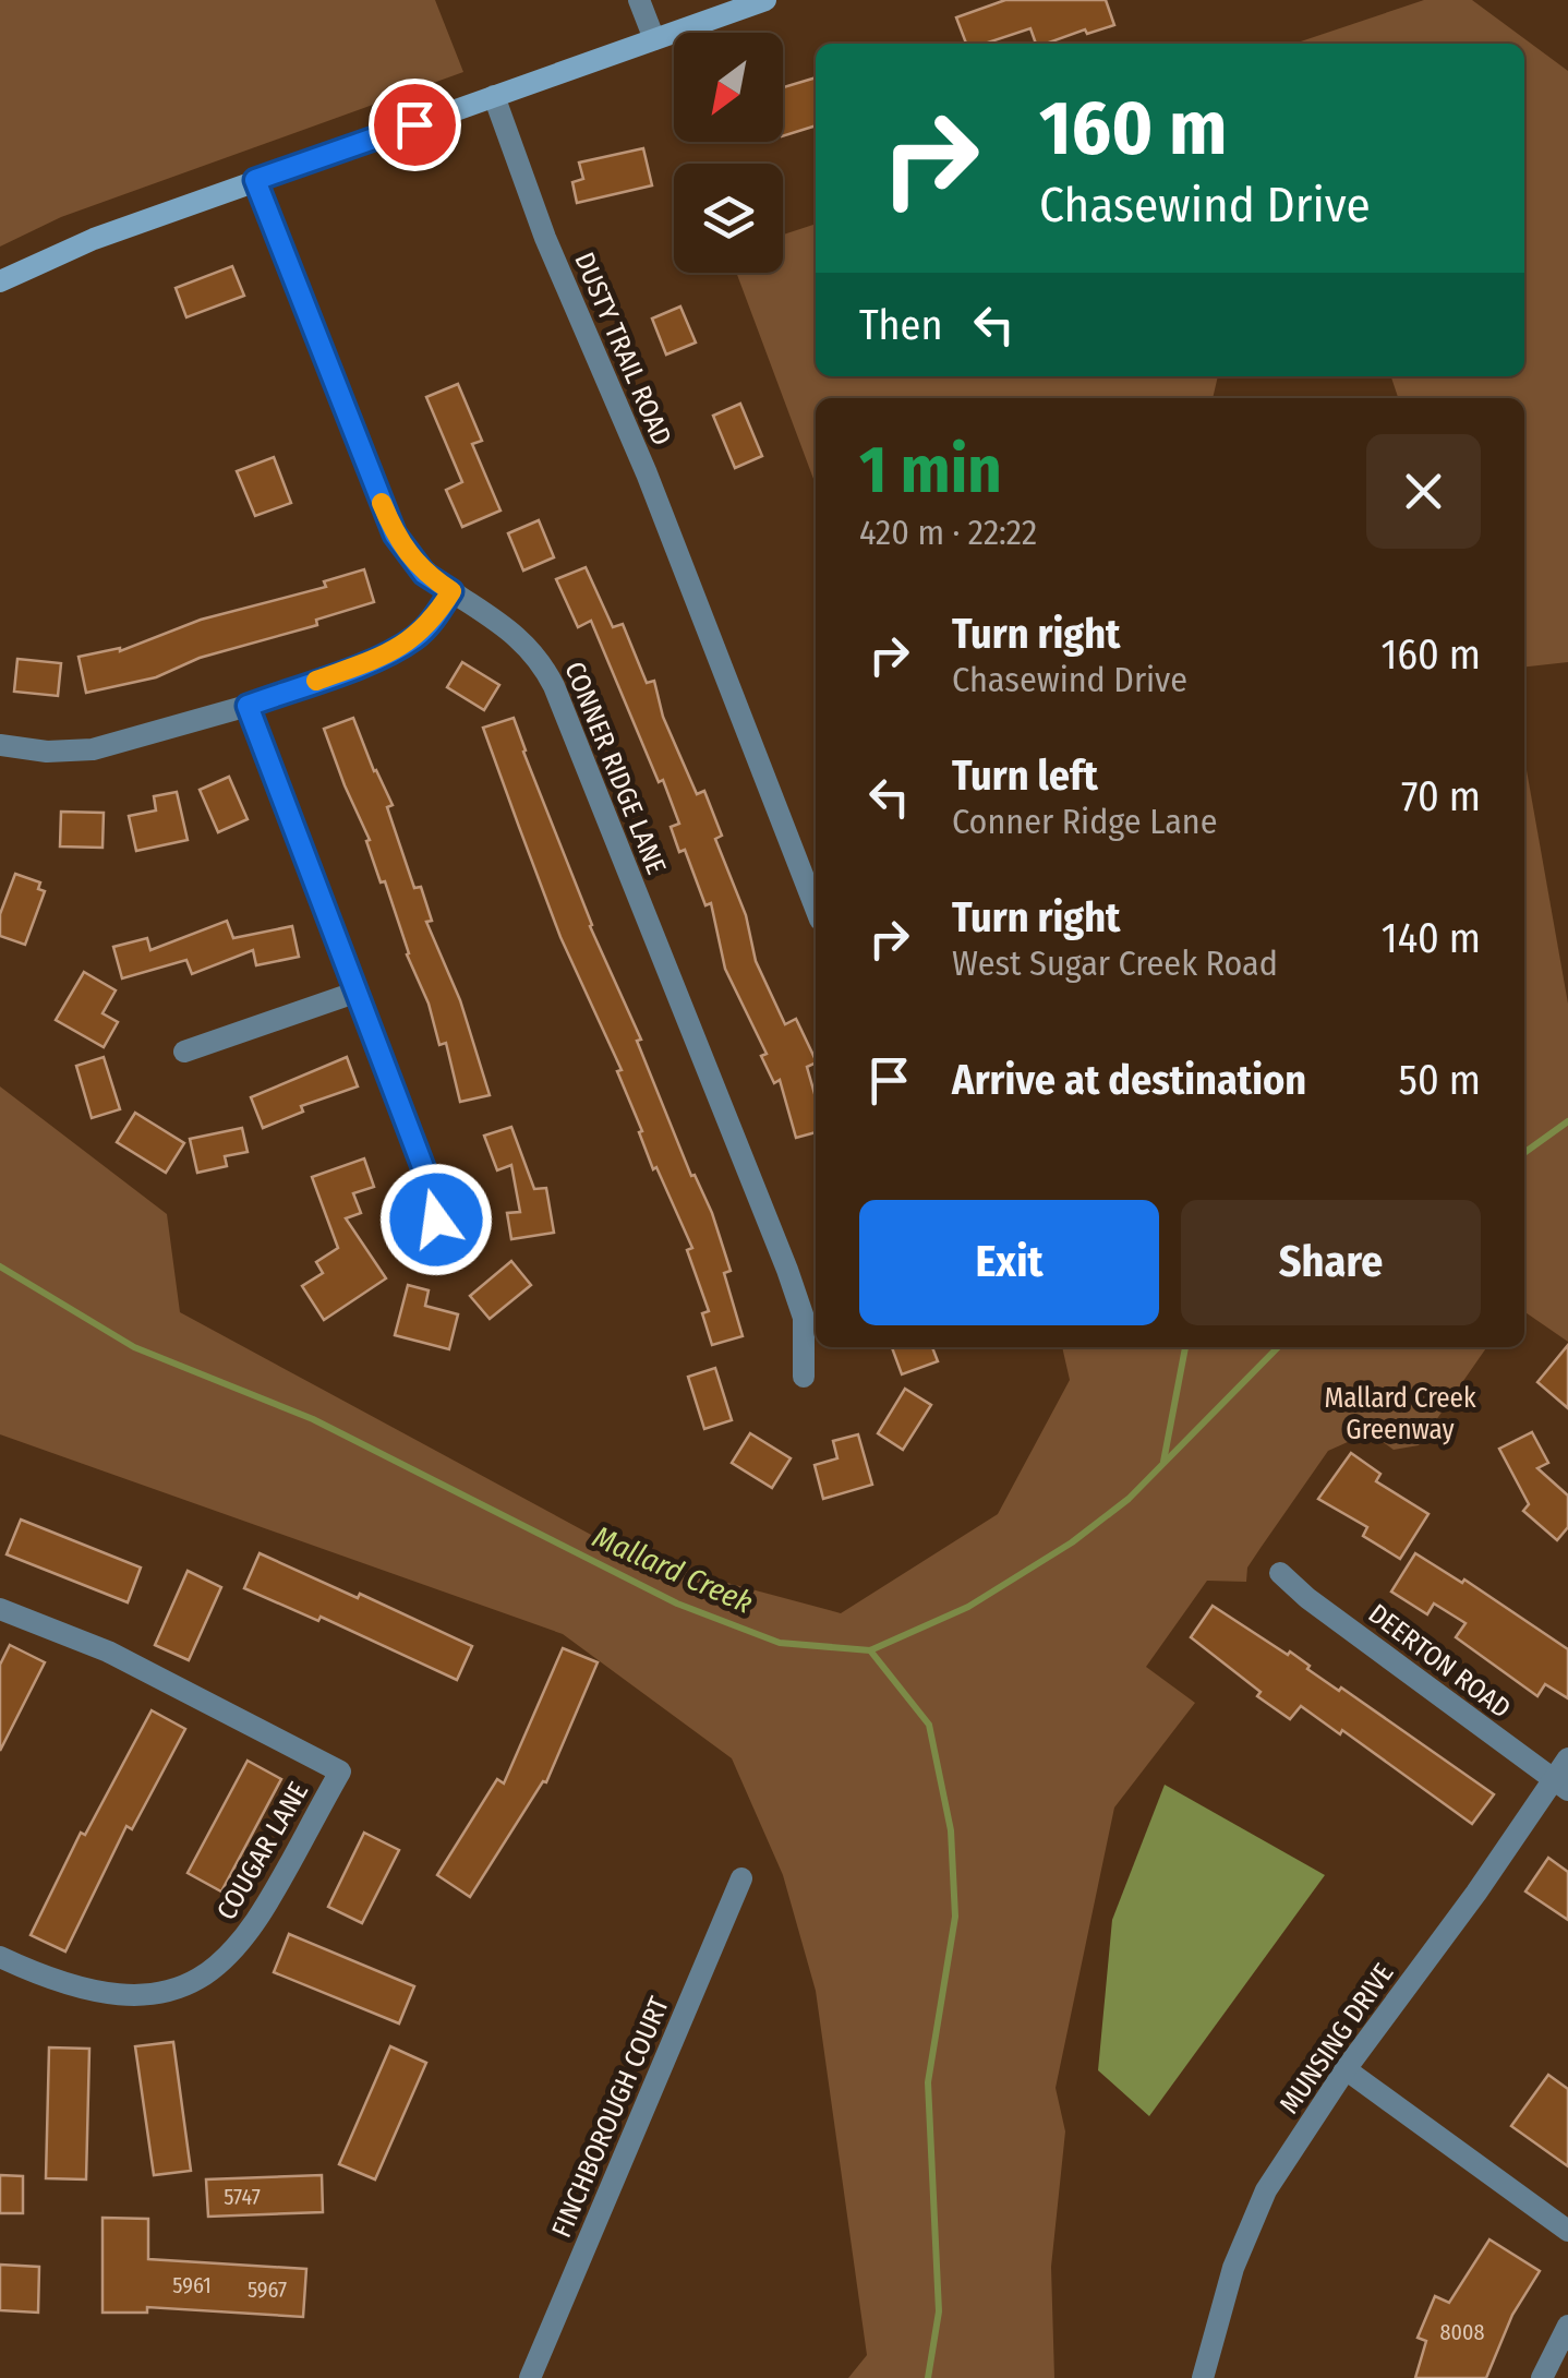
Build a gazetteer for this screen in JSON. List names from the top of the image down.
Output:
{
  "streets": {
    "street": [
      "DUSTY TRAIL ROAD",
      "CONNER RIDGE LANE",
      "DEERTON ROAD",
      "COUGAR LANE",
      "MUNSING DRIVE",
      "FINCHBOROUGH COURT"
    ]
  },
  "crossings": [
    ["DEERTON ROAD", "MUNSING DRIVE"]
  ],
  "water": ["Mallard Creek"],
  "parks": ["Mallard Creek Greenway"],
  "house_numbers": [
    "5747",
    "5961",
    "5967",
    "8008"
  ],
  "north": "bottom left",
  "page": {
    "turn": ["160 m", "Chasewind Drive"],
    "then": "Then",
    "heading": ["1 min", "420 m · 22:22"],
    "list": [
      {
        "name": "Turn right",
        "note": "Chasewind Drive",
        "value": "160 m"
      },
      {
        "name": "Turn left",
        "note": "Conner Ridge Lane",
        "value": "70 m"
      },
      {
        "name": "Turn right",
        "note": "West Sugar Creek Road",
        "value": "140 m"
      },
      {
        "name": "Arrive at destination",
        "value": "50 m"
      }
    ],
    "buttons": ["Exit", "Share"]
  }
}
